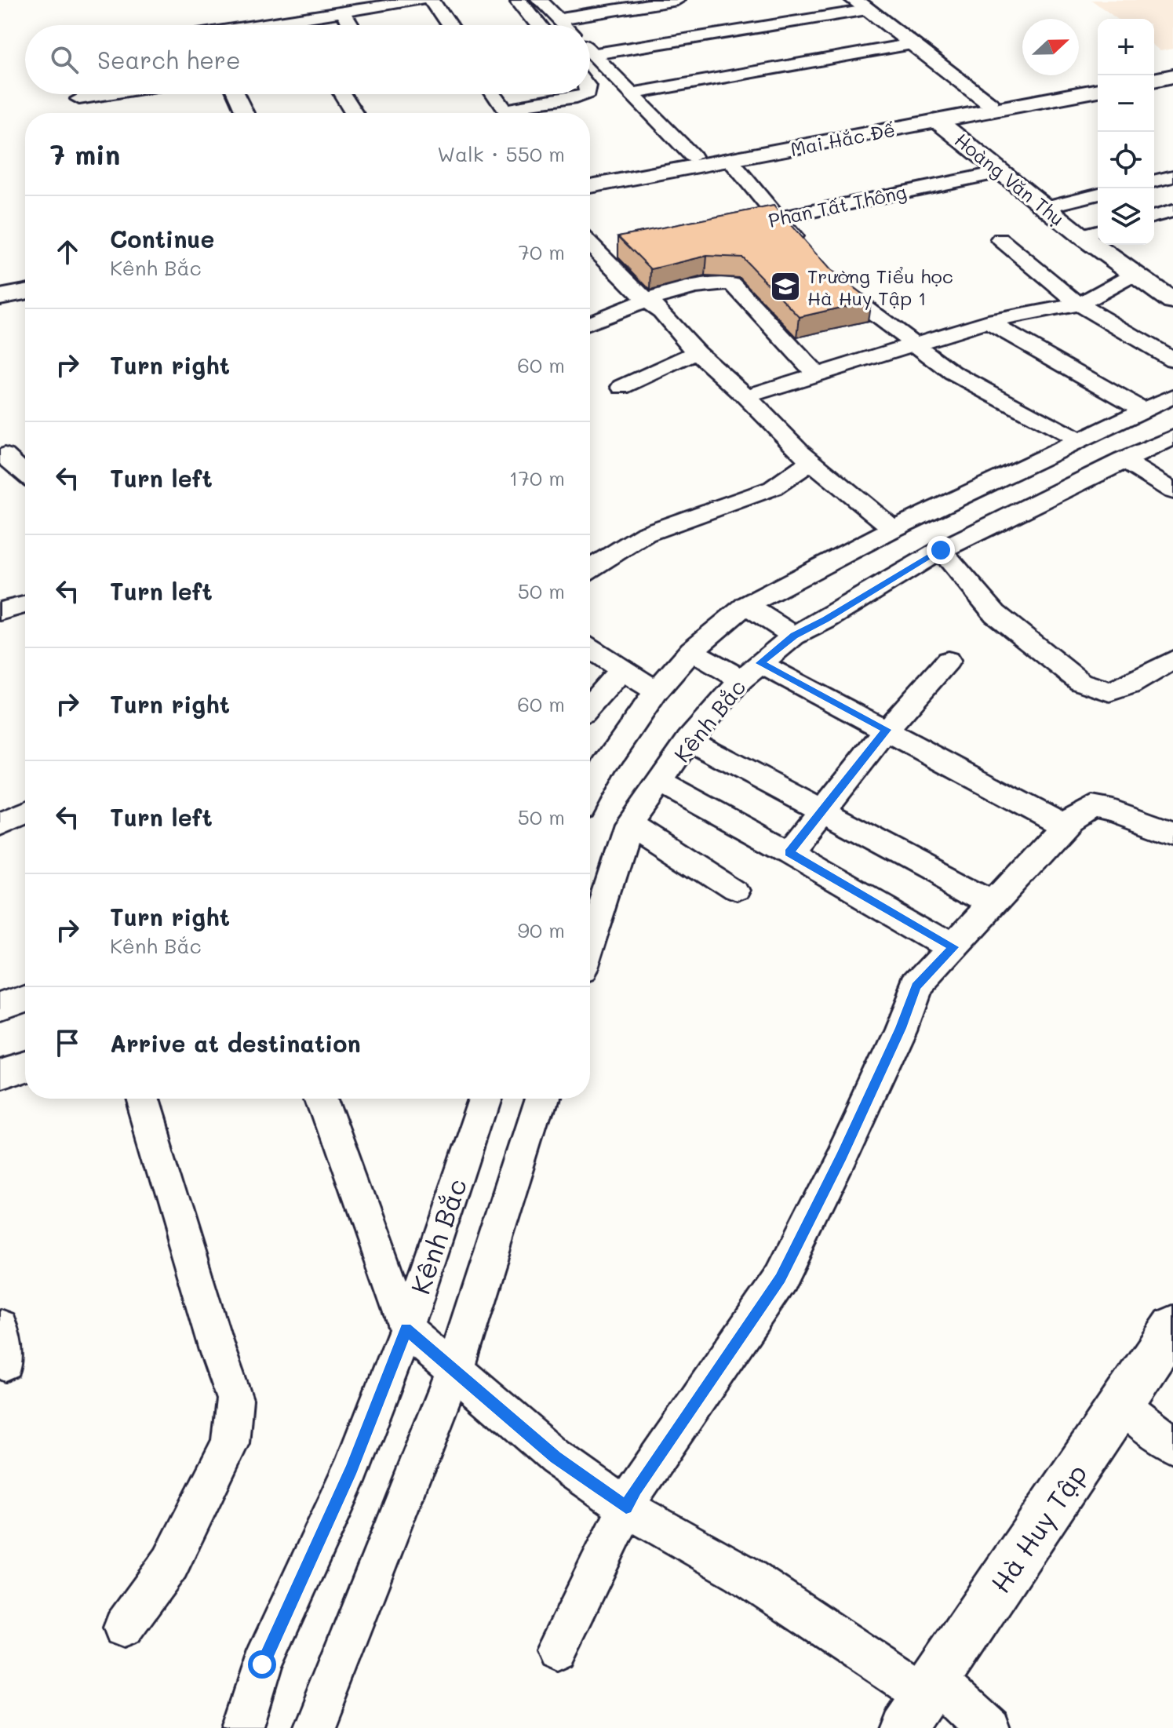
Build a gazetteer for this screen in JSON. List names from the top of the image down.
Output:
{
  "streets": {
    "main road": ["Mai Hắc Đế", "Hoàng Văn Thụ", "Hà Huy Tập"],
    "street": ["Phan Tất Thông", "Kênh Bắc"]
  },
  "crossings": [
    ["Mai Hắc Đế", "Hoàng Văn Thụ"],
    ["Hoàng Văn Thụ", "Phan Tất Thông"]
  ],
  "places": {
    "school or university": ["Trường Tiểu học Hà Huy Tập 1"]
  },
  "north": "right",
  "page": {
    "map_buttons": ["+", "−"],
    "search": "Search here",
    "heading": ["7 min", "Walk · 550 m"],
    "list": [
      ["Continue", "Kênh Bắc", "70 m"],
      ["Turn right", "60 m"],
      ["Turn left", "170 m"],
      ["Turn left", "50 m"],
      ["Turn right", "60 m"],
      ["Turn left", "50 m"],
      ["Turn right", "Kênh Bắc", "90 m"],
      "Arrive at destination"
    ]
  }
}
